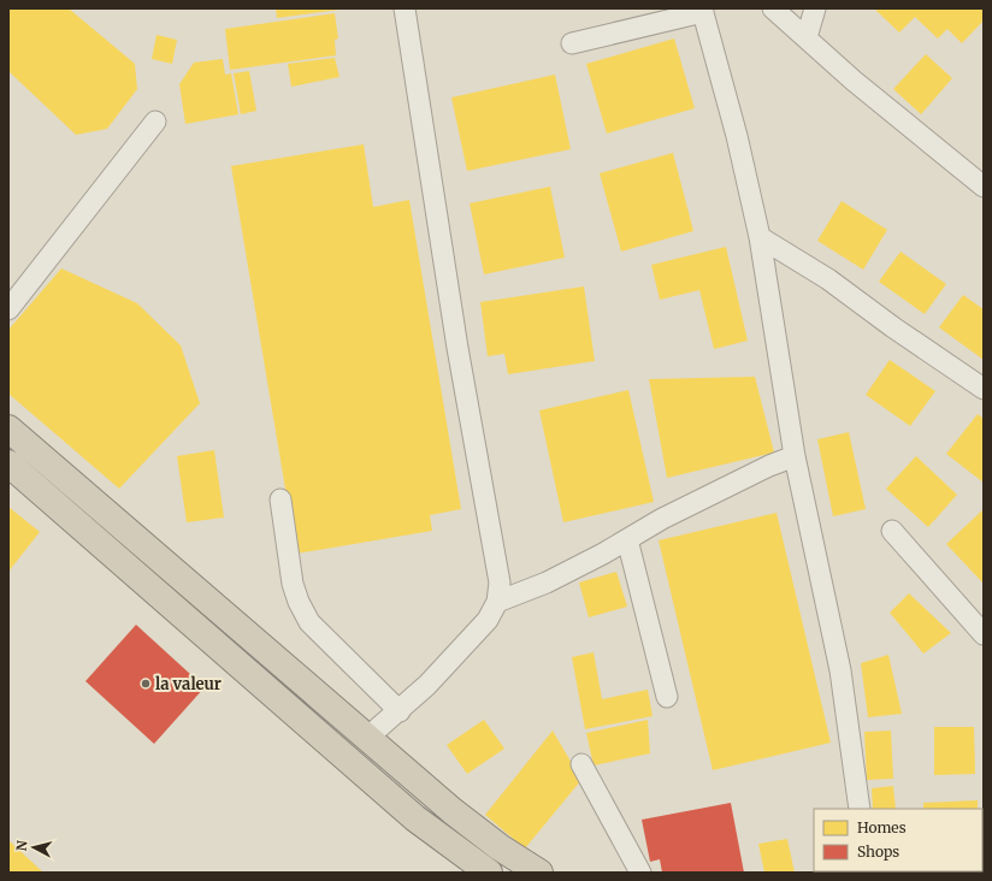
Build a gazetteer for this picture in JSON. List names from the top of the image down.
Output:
{
  "places": ["la valeur"],
  "legend": ["Homes", "Shops"],
  "north": "left"
}
